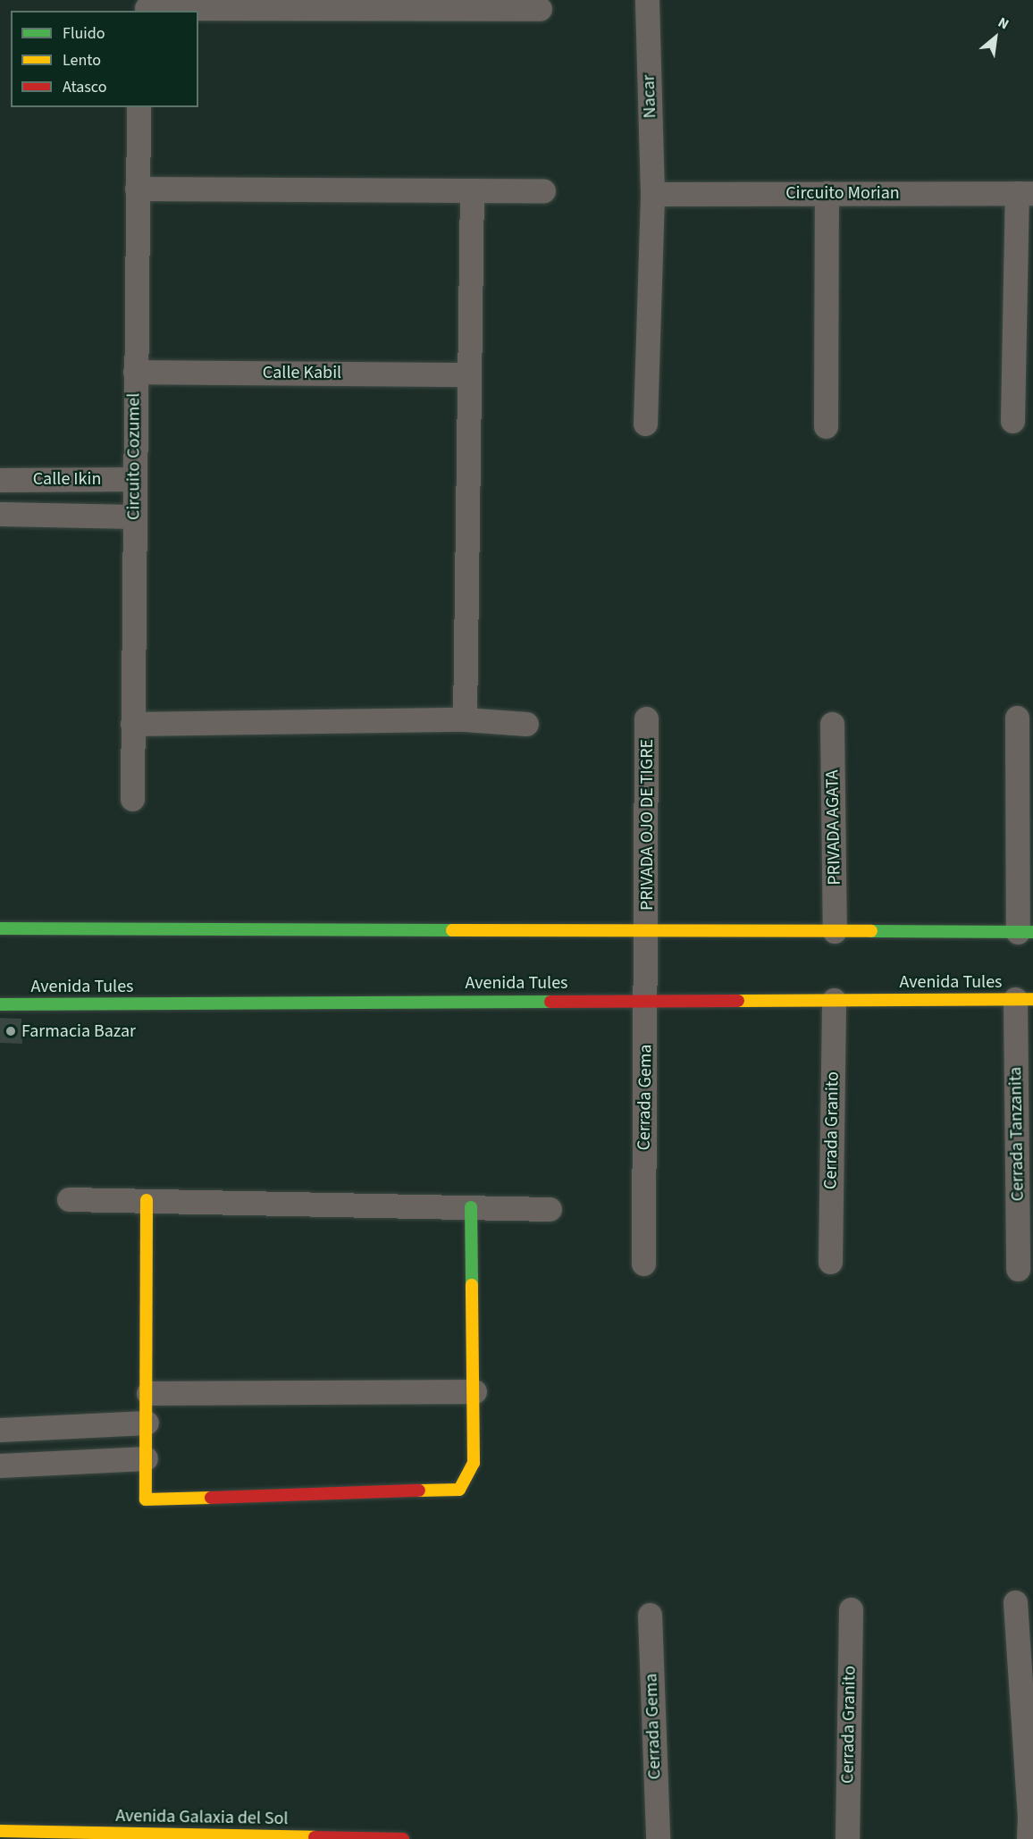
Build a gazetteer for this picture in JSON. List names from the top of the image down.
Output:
{
  "streets": {
    "main road": ["Avenida Tules", "Avenida Galaxia del Sol"],
    "street": [
      "Nacar",
      "Circuito Morian",
      "Calle Kabil",
      "Circuito Cozumel",
      "Calle Ikin",
      "PRIVADA OJO DE TIGRE",
      "PRIVADA AGATA",
      "Cerrada Gema",
      "Cerrada Granito",
      "Cerrada Tanzanita"
    ]
  },
  "crossings": [
    ["Nacar", "Circuito Morian"],
    ["Calle Kabil", "Circuito Cozumel"],
    ["Circuito Cozumel", "Calle Ikin"],
    ["PRIVADA OJO DE TIGRE", "Cerrada Gema"],
    ["Avenida Tules", "Cerrada Gema"],
    ["Avenida Tules", "Cerrada Granito"],
    ["Avenida Tules", "Cerrada Tanzanita"]
  ],
  "places": ["Farmacia Bazar"],
  "legend": ["Fluido", "Lento", "Atasco"],
  "north": "top right"
}
